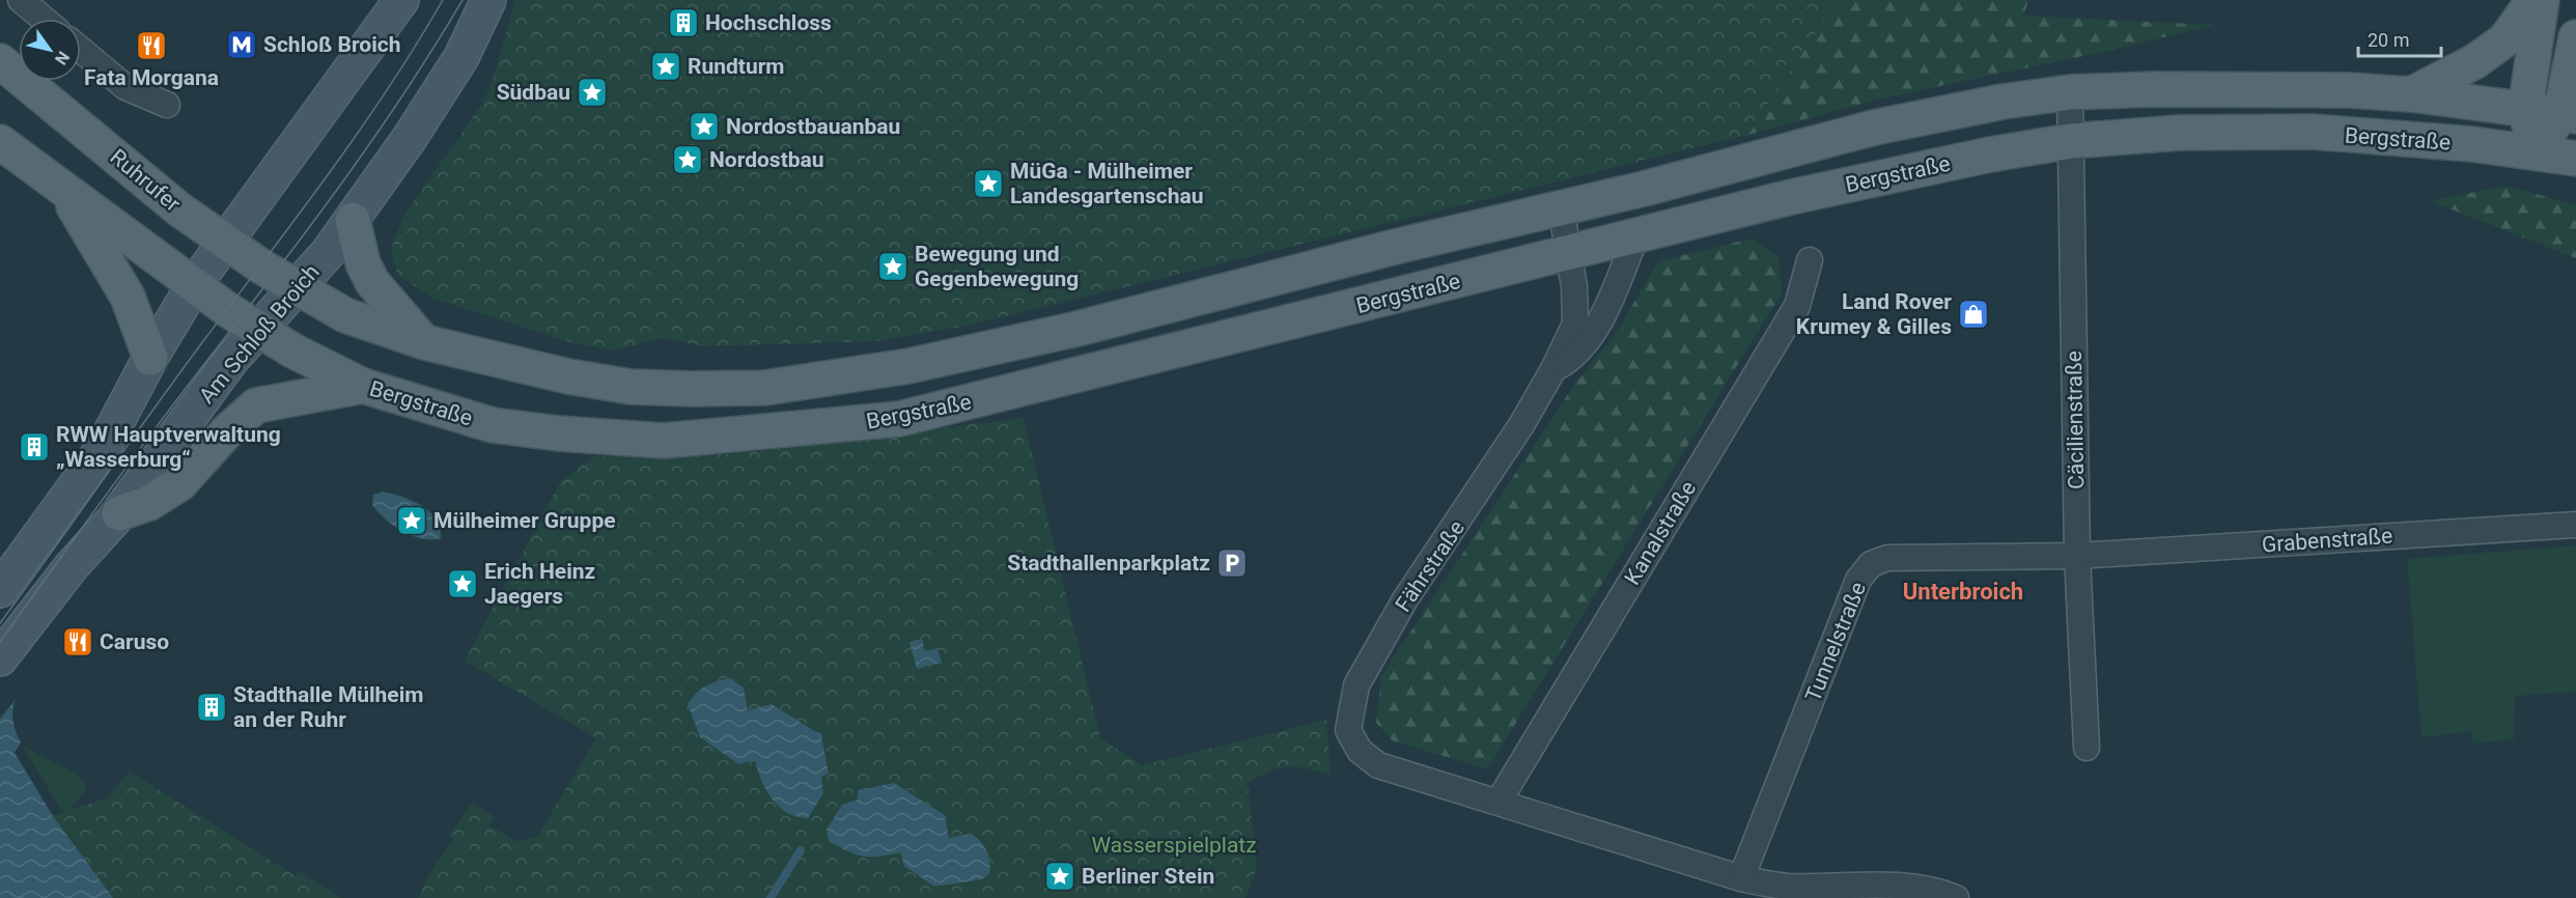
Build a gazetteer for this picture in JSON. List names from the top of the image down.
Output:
{
  "streets": {
    "main road": ["Bergstraße", "Ruhrufer", "Am Schloß Broich"],
    "street": [
      "Cäcilienstraße",
      "Kanalstraße",
      "Grabenstraße",
      "Fährstraße",
      "Tunnelstraße"
    ]
  },
  "crossings": [
    ["Bergstraße", "Ruhrufer"],
    ["Bergstraße", "Am Schloß Broich"],
    ["Bergstraße", "Cäcilienstraße"],
    ["Bergstraße", "Fährstraße"],
    ["Ruhrufer", "Am Schloß Broich"],
    ["Cäcilienstraße", "Grabenstraße"],
    ["Cäcilienstraße", "Tunnelstraße"],
    ["Kanalstraße", "Fährstraße"],
    ["Grabenstraße", "Tunnelstraße"]
  ],
  "districts": ["Unterbroich"],
  "parks": ["Wasserspielplatz"],
  "places": {
    "building": ["Hochschloss", "RWW Hauptverwaltung „Wasserburg“", "Stadthalle Mülheim an der Ruhr"],
    "metro station": ["Schloß Broich"],
    "restaurant": ["Fata Morgana", "Caruso"],
    "place": [
      "Rundturm",
      "Südbau",
      "Nordostbauanbau",
      "Nordostbau",
      "MüGa - Mülheimer Landesgartenschau",
      "Bewegung und Gegenbewegung",
      "Mülheimer Gruppe",
      "Erich Heinz Jaegers",
      "Berliner Stein"
    ],
    "shop": ["Land Rover Krumey & Gilles"],
    "parking": ["Stadthallenparkplatz"]
  },
  "scale_bar": "20 m",
  "north": "bottom right"
}
